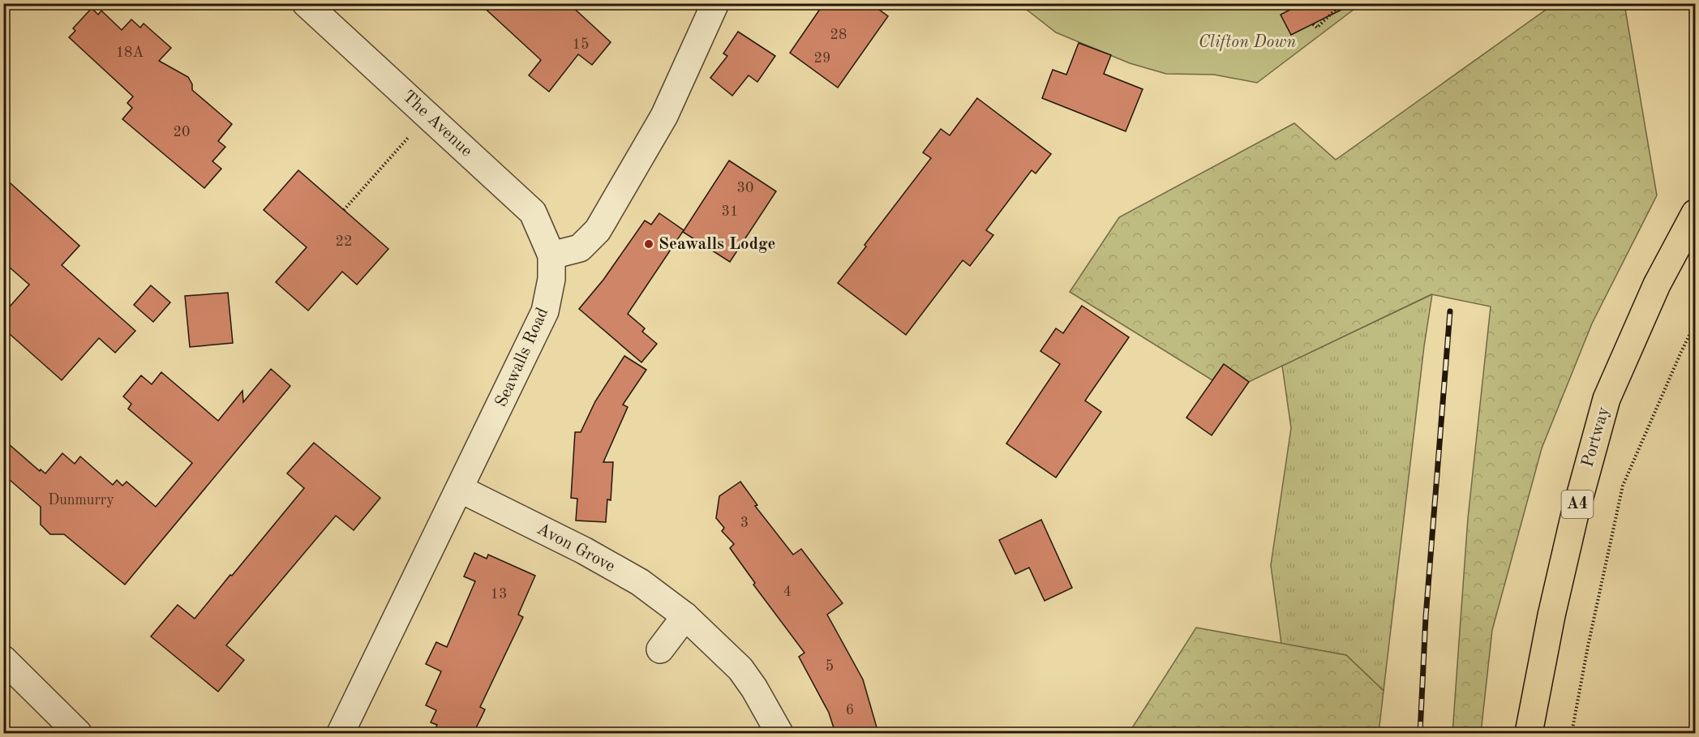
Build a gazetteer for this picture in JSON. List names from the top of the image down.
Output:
{
  "streets": {
    "highway": ["Portway", "A4"],
    "street": ["The Avenue", "Seawalls Road", "Avon Grove"]
  },
  "crossings": [
    ["The Avenue", "Seawalls Road"],
    ["Seawalls Road", "Avon Grove"]
  ],
  "parks": ["Clifton Down"],
  "places": ["Seawalls Lodge"],
  "house_numbers": [
    "28",
    "15",
    "18A",
    "29",
    "20",
    "30",
    "31",
    "22",
    "Dunmurry",
    "3",
    "4",
    "13",
    "5",
    "6"
  ]
}
